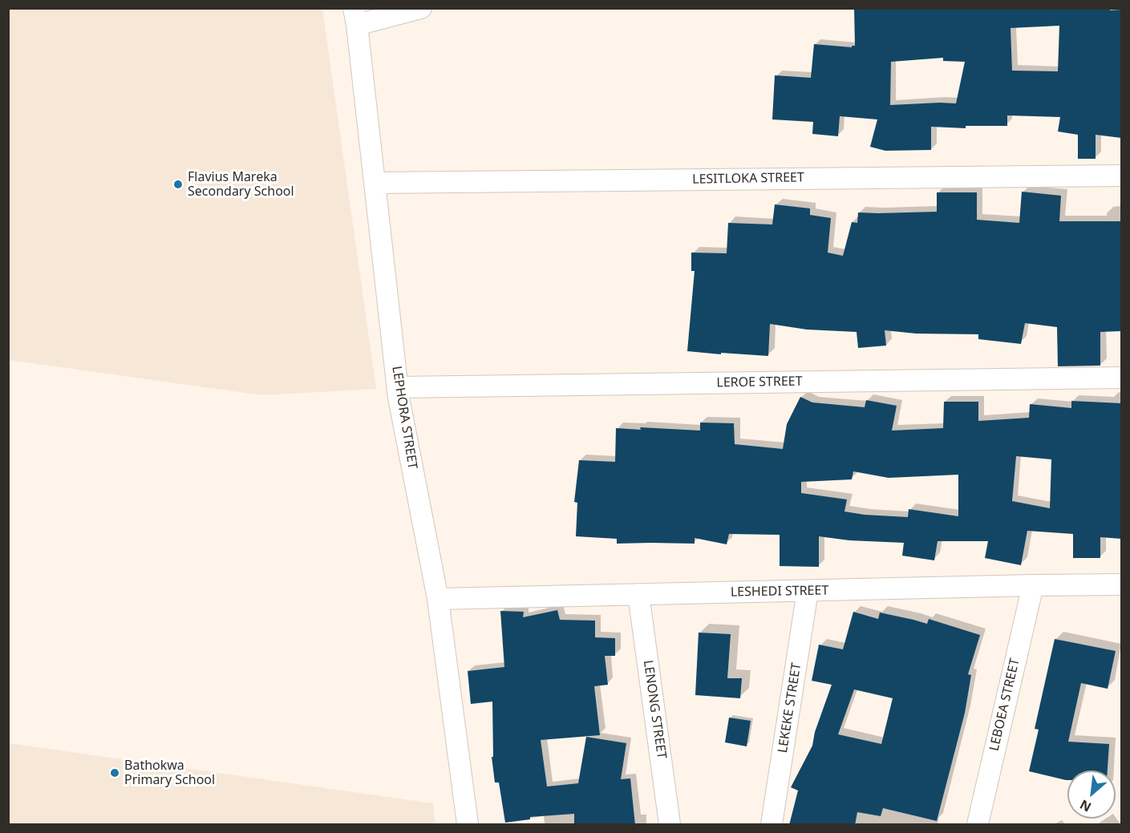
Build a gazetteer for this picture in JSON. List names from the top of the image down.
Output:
{
  "streets": {
    "street": [
      "LESITLOKA STREET",
      "LEROE STREET",
      "LEPHORA STREET",
      "LESHEDI STREET",
      "LEBOEA STREET",
      "LEKEKE STREET",
      "LENONG STREET"
    ]
  },
  "crossings": [
    ["LESITLOKA STREET", "LEPHORA STREET"],
    ["LEROE STREET", "LEPHORA STREET"],
    ["LEPHORA STREET", "LESHEDI STREET"],
    ["LESHEDI STREET", "LEBOEA STREET"],
    ["LESHEDI STREET", "LEKEKE STREET"],
    ["LESHEDI STREET", "LENONG STREET"]
  ],
  "places": ["Flavius Mareka Secondary School", "Bathokwa Primary School"],
  "north": "bottom left"
}
